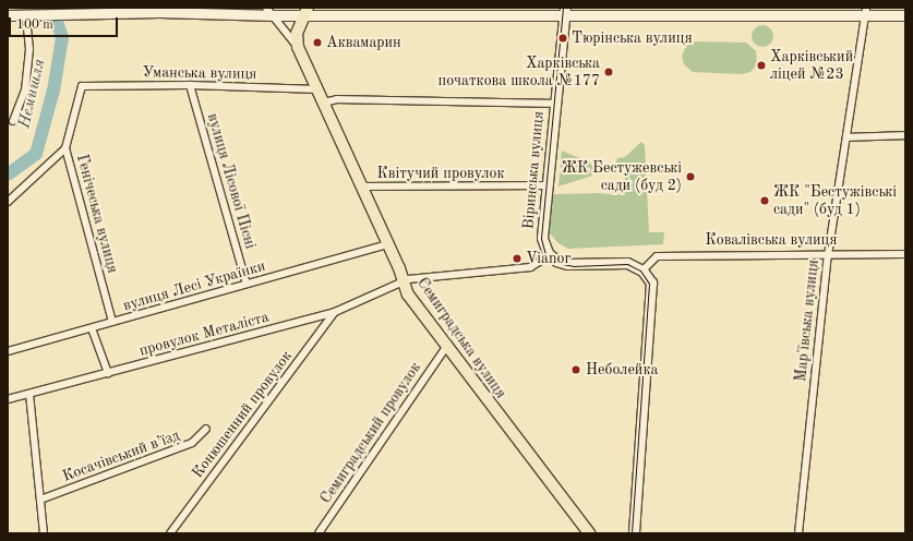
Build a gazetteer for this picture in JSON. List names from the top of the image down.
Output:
{
  "streets": {
    "main road": ["Віринська вулиця", "Семиградська вулиця"],
    "street": [
      "Уманська вулиця",
      "Квітучий провулок",
      "вулиця Лісової Пісні",
      "Генічеська вулиця",
      "Ковалівська вулиця",
      "вулиця Лесі Українки",
      "Мар'ївська вулиця",
      "провулок Металіста",
      "Конюшенний провулок",
      "Семиградський провулок",
      "Косачівський в’їзд"
    ]
  },
  "crossings": [
    ["Уманська вулиця", "вулиця Лісової Пісні"],
    ["Уманська вулиця", "Генічеська вулиця"],
    ["Уманська вулиця", "Семиградська вулиця"],
    ["Віринська вулиця", "Квітучий провулок"],
    ["Квітучий провулок", "Семиградська вулиця"],
    ["вулиця Лісової Пісні", "вулиця Лесі Українки"],
    ["Генічеська вулиця", "вулиця Лесі Українки"],
    ["Ковалівська вулиця", "Мар'ївська вулиця"],
    ["вулиця Лесі Українки", "Семиградська вулиця"],
    ["провулок Металіста", "Семиградська вулиця"],
    ["провулок Металіста", "Конюшенний провулок"],
    ["Семиградська вулиця", "Семиградський провулок"]
  ],
  "water": ["Немишля"],
  "places": [
    "Тюрінська вулиця",
    "Аквамарин",
    "Харківський ліцей №23",
    "Харківська початкова школа №177",
    "ЖК Бестужевські сади (буд 2)",
    "ЖК \"Бестужівські сади\" (буд 1)",
    "Vianor",
    "Неболейка"
  ],
  "scale_bar": "100 m"
}
